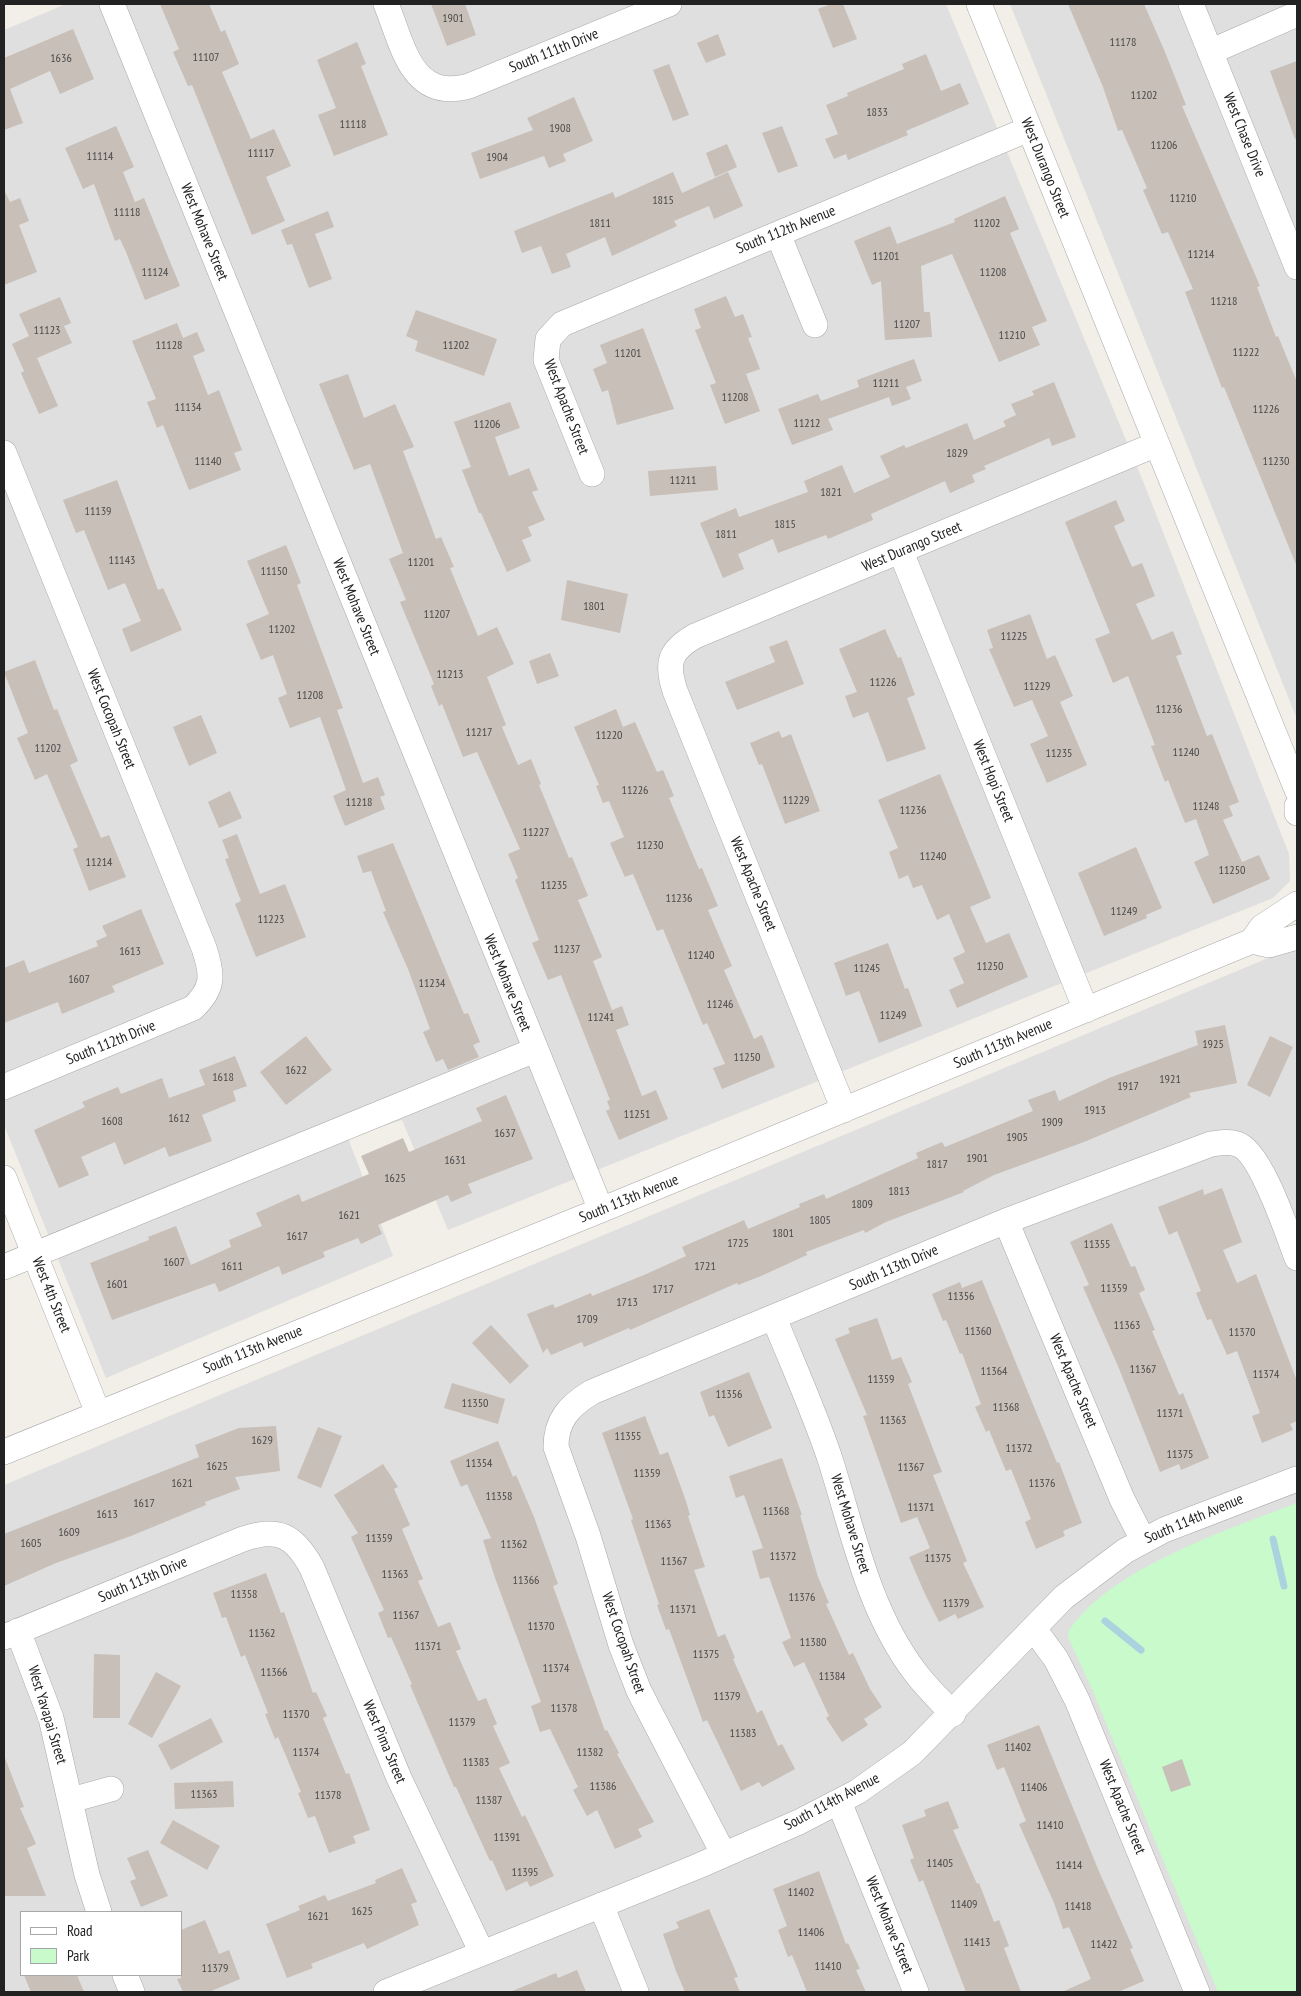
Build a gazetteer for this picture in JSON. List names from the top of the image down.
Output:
{
  "streets": {
    "street": [
      "South 111th Drive",
      "West Chase Drive",
      "West Durango Street",
      "South 112th Avenue",
      "West Mohave Street",
      "West Apache Street",
      "West Cocopah Street",
      "West Hopi Street",
      "South 112th Drive",
      "South 113th Avenue",
      "South 113th Drive",
      "West 4th Street",
      "South 114th Avenue",
      "West Yavapai Street",
      "West Pima Street"
    ]
  },
  "crossings": [
    ["West Durango Street", "South 112th Avenue"],
    ["West Durango Street", "West Apache Street"],
    ["West Durango Street", "West Hopi Street"],
    ["South 112th Avenue", "West Apache Street"],
    ["West Mohave Street", "South 113th Avenue"],
    ["West Mohave Street", "South 113th Drive"],
    ["West Mohave Street", "South 114th Avenue"],
    ["West Apache Street", "South 113th Avenue"],
    ["West Apache Street", "South 113th Drive"],
    ["West Apache Street", "South 114th Avenue"],
    ["West Cocopah Street", "South 112th Drive"],
    ["West Cocopah Street", "South 113th Drive"],
    ["West Cocopah Street", "South 114th Avenue"],
    ["West Hopi Street", "South 113th Avenue"],
    ["South 113th Avenue", "West 4th Street"],
    ["South 113th Drive", "West Yavapai Street"],
    ["South 113th Drive", "West Pima Street"],
    ["South 114th Avenue", "West Pima Street"]
  ],
  "house_numbers": [
    "1901",
    "11178",
    "11107",
    "1636",
    "11202",
    "1833",
    "11118",
    "1908",
    "11206",
    "11117",
    "11114",
    "1904",
    "11210",
    "1815",
    "11118",
    "1811",
    "11202",
    "11214",
    "11201",
    "11124",
    "11208",
    "11218",
    "11207",
    "11123",
    "11210",
    "11128",
    "11202",
    "11222",
    "11201",
    "11211",
    "11208",
    "11134",
    "11226",
    "11212",
    "11206",
    "1829",
    "11140",
    "11230",
    "11211",
    "1821",
    "11139",
    "1815",
    "1811",
    "11143",
    "11201",
    "11150",
    "1801",
    "11207",
    "11202",
    "11225",
    "11213",
    "11226",
    "11229",
    "11208",
    "11236",
    "11217",
    "11220",
    "11202",
    "11240",
    "11235",
    "11226",
    "11229",
    "11218",
    "11248",
    "11236",
    "11227",
    "11230",
    "11240",
    "11214",
    "11250",
    "11235",
    "11236",
    "11249",
    "11223",
    "11237",
    "1613",
    "11240",
    "11250",
    "11245",
    "1607",
    "11234",
    "11246",
    "11249",
    "11241",
    "1925",
    "11250",
    "1622",
    "1618",
    "1921",
    "1917",
    "1913",
    "11251",
    "1612",
    "1608",
    "1909",
    "1637",
    "1905",
    "1901",
    "1631",
    "1817",
    "1625",
    "1813",
    "1809",
    "1621",
    "1805",
    "1801",
    "1617",
    "1725",
    "11355",
    "1607",
    "1611",
    "1721",
    "1601",
    "11359",
    "1717",
    "11356",
    "1713",
    "1709",
    "11363",
    "11360",
    "11370",
    "11367",
    "11364",
    "11374",
    "11359",
    "11356",
    "11350",
    "11368",
    "11371",
    "11363",
    "11355",
    "1629",
    "11372",
    "11375",
    "11354",
    "1625",
    "11367",
    "11359",
    "1621",
    "11376",
    "11358",
    "1617",
    "11371",
    "11368",
    "1613",
    "11363",
    "1609",
    "11359",
    "1605",
    "11362",
    "11372",
    "11375",
    "11367",
    "11363",
    "11366",
    "11358",
    "11376",
    "11379",
    "11371",
    "11367",
    "11370",
    "11362",
    "11380",
    "11371",
    "11375",
    "11374",
    "11366",
    "11384",
    "11379",
    "11378",
    "11370",
    "11379",
    "11383",
    "11402",
    "11374",
    "11382",
    "11383",
    "11386",
    "11406",
    "11363",
    "11378",
    "11387",
    "11410",
    "11391",
    "11405",
    "11414",
    "11395",
    "11402",
    "11409",
    "11418",
    "1625",
    "1621",
    "11406",
    "11413",
    "11422",
    "11410",
    "11379"
  ],
  "legend": ["Road", "Park"]
}
